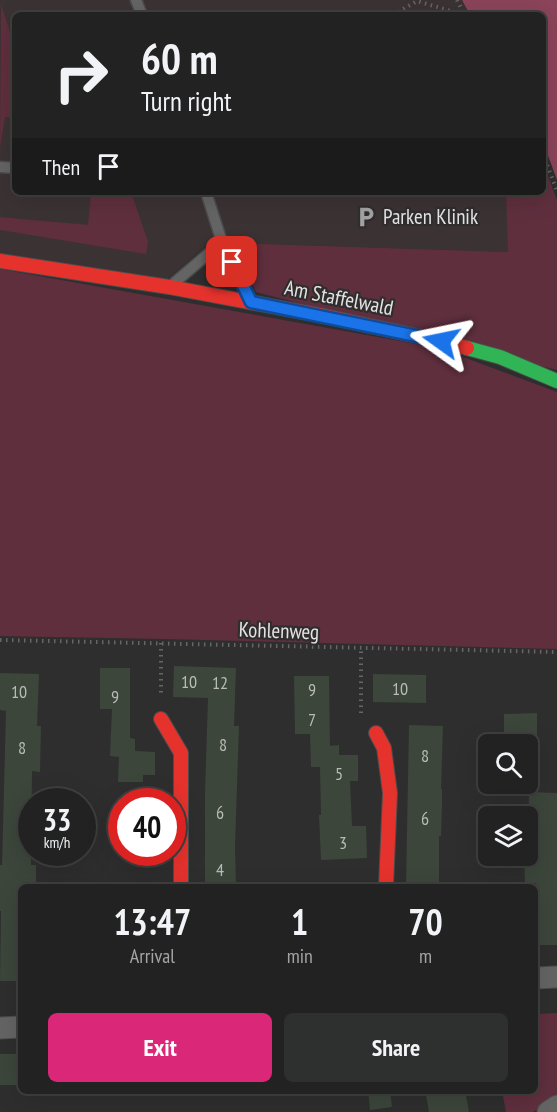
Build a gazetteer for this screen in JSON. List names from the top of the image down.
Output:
{
  "streets": {
    "street": ["Am Staffelwald"],
    "path": ["Kohlenweg"]
  },
  "places": {
    "parking": ["Parken Klinik"]
  },
  "house_numbers": [
    "10",
    "12",
    "10",
    "9",
    "10",
    "9",
    "7",
    "8",
    "8",
    "8",
    "5",
    "6",
    "6",
    "3",
    "4"
  ],
  "page": {
    "turn": ["60 m", "Turn right"],
    "then": "Then",
    "speed": "33 km/h",
    "limit": "40",
    "eta": [
      "13:47",
      "Arrival",
      "1",
      "min",
      "70",
      "m"
    ],
    "buttons": ["Exit", "Share"]
  }
}
